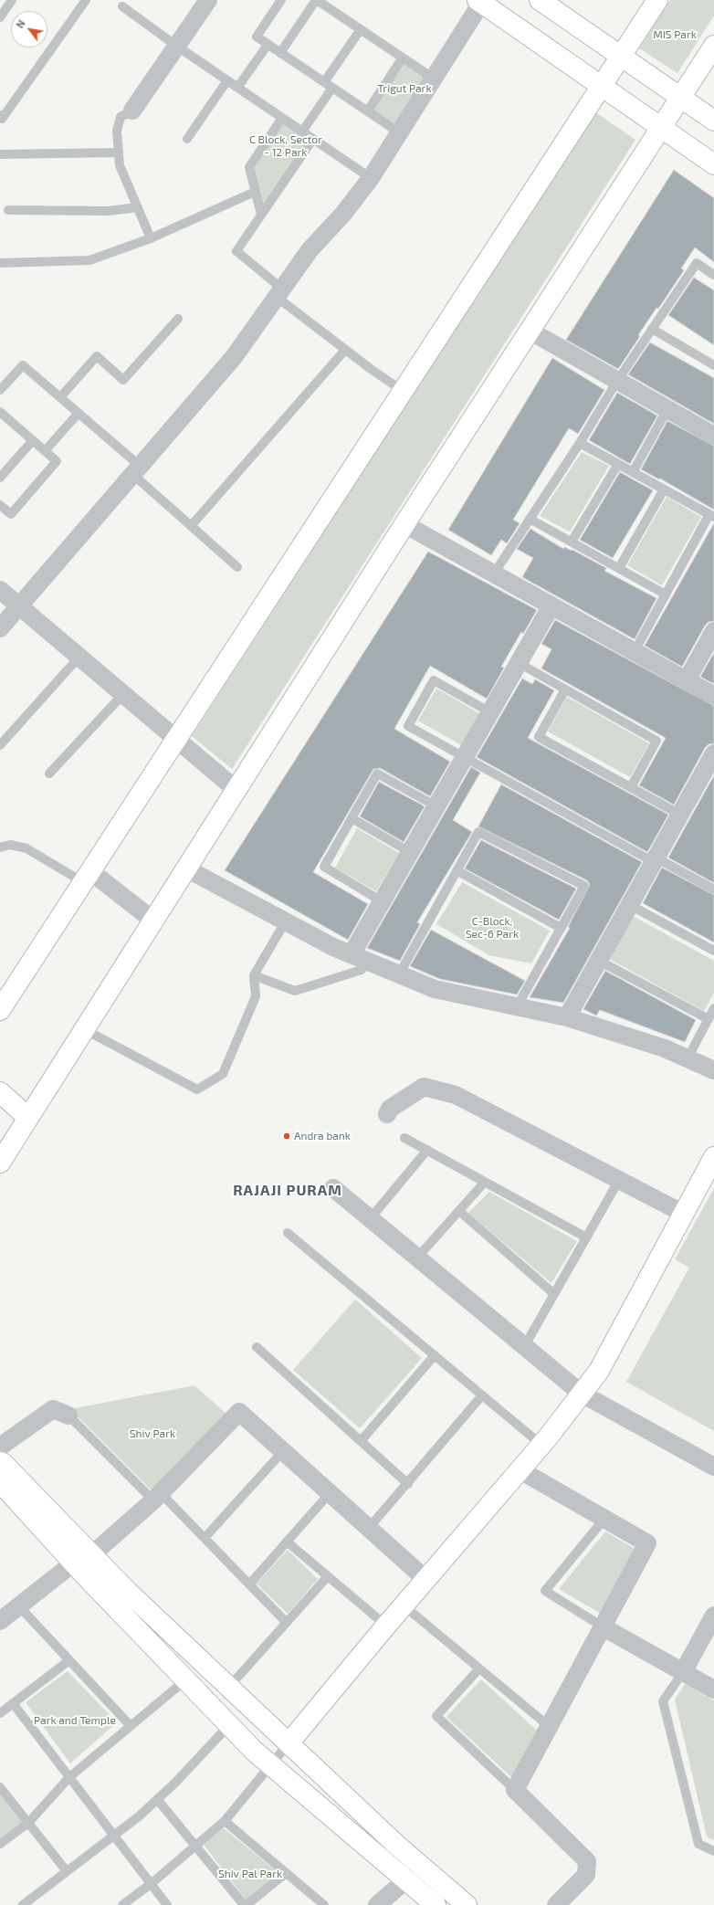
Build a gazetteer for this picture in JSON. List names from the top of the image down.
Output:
{
  "districts": ["RAJAJI PURAM"],
  "parks": [
    "MIS Park",
    "Trigut Park",
    "C Block, Sector - 12 Park",
    "C-Block, Sec-6 Park",
    "Shiv Park",
    "Park and Temple",
    "Shiv Pal Park"
  ],
  "places": ["Andra bank"],
  "north": "top left"
}
